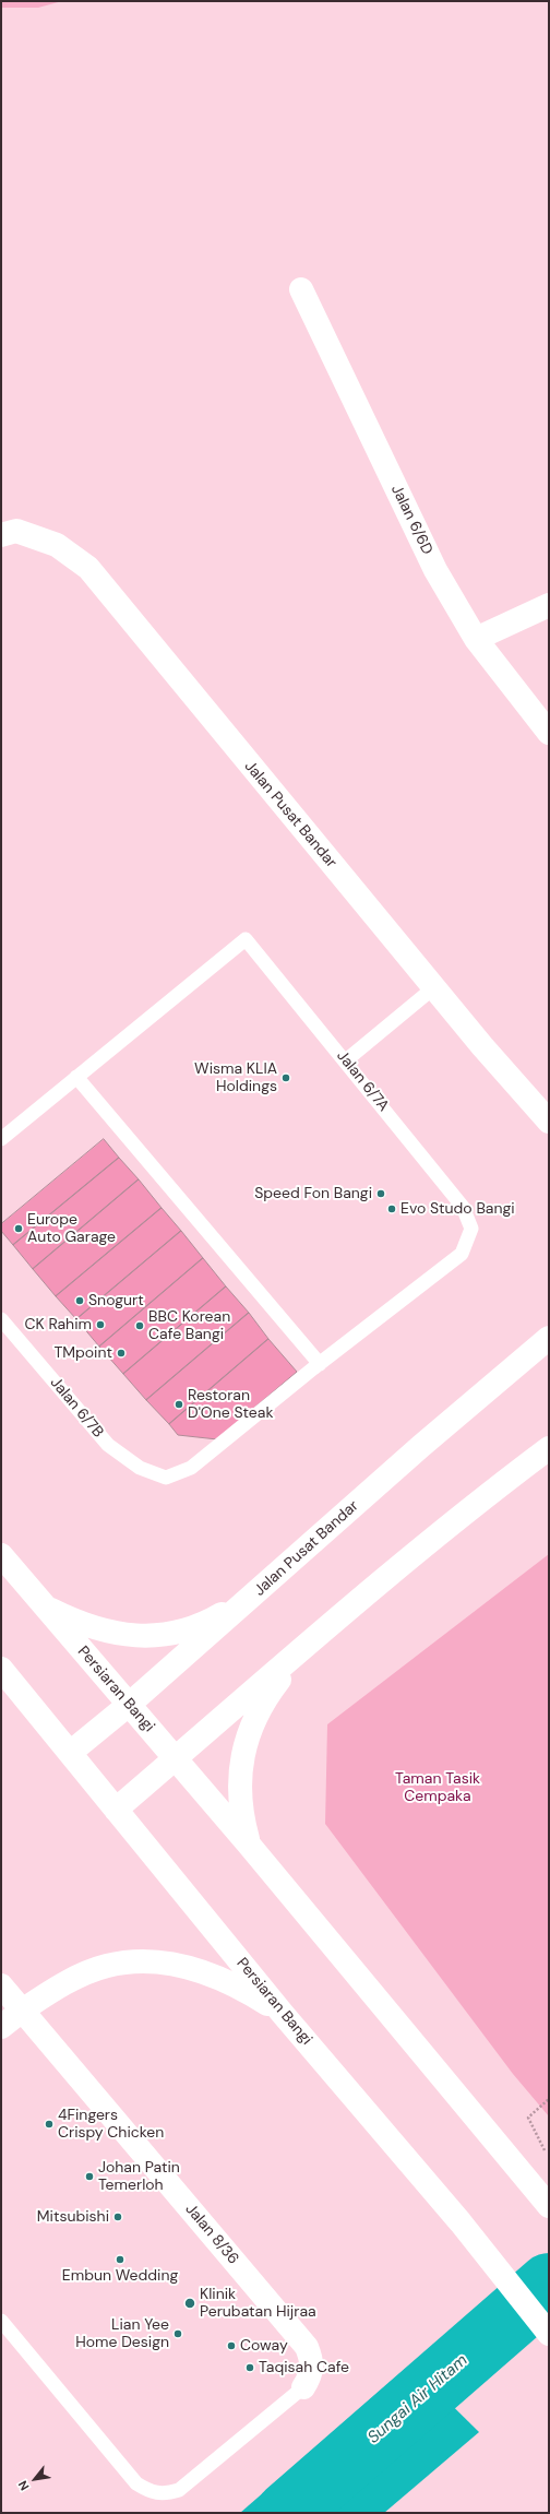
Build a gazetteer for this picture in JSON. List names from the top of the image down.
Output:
{
  "streets": {
    "main road": [
      "Jalan 6/6D",
      "Jalan Pusat Bandar",
      "Persiaran Bangi",
      "Jalan 8/36"
    ],
    "lane": ["Jalan 6/7A", "Jalan 6/7B"]
  },
  "crossings": [
    ["Jalan Pusat Bandar", "Persiaran Bangi"],
    ["Jalan 6/7A", "Jalan 6/7B"]
  ],
  "water": ["Sungai Air Hitam"],
  "parks": ["Taman Tasik Cempaka"],
  "places": [
    "Wisma KLIA Holdings",
    "Speed Fon Bangi",
    "Evo Studo Bangi",
    "Europe Auto Garage",
    "Snogurt",
    "CK Rahim",
    "BBC Korean Cafe Bangi",
    "TMpoint",
    "Restoran D'One Steak",
    "4Fingers Crispy Chicken",
    "Johan Patin Temerloh",
    "Mitsubishi",
    "Embun Wedding",
    "Klinik Perubatan Hijraa",
    "Lian Yee Home Design",
    "Coway",
    "Taqisah Cafe"
  ],
  "north": "bottom left"
}
